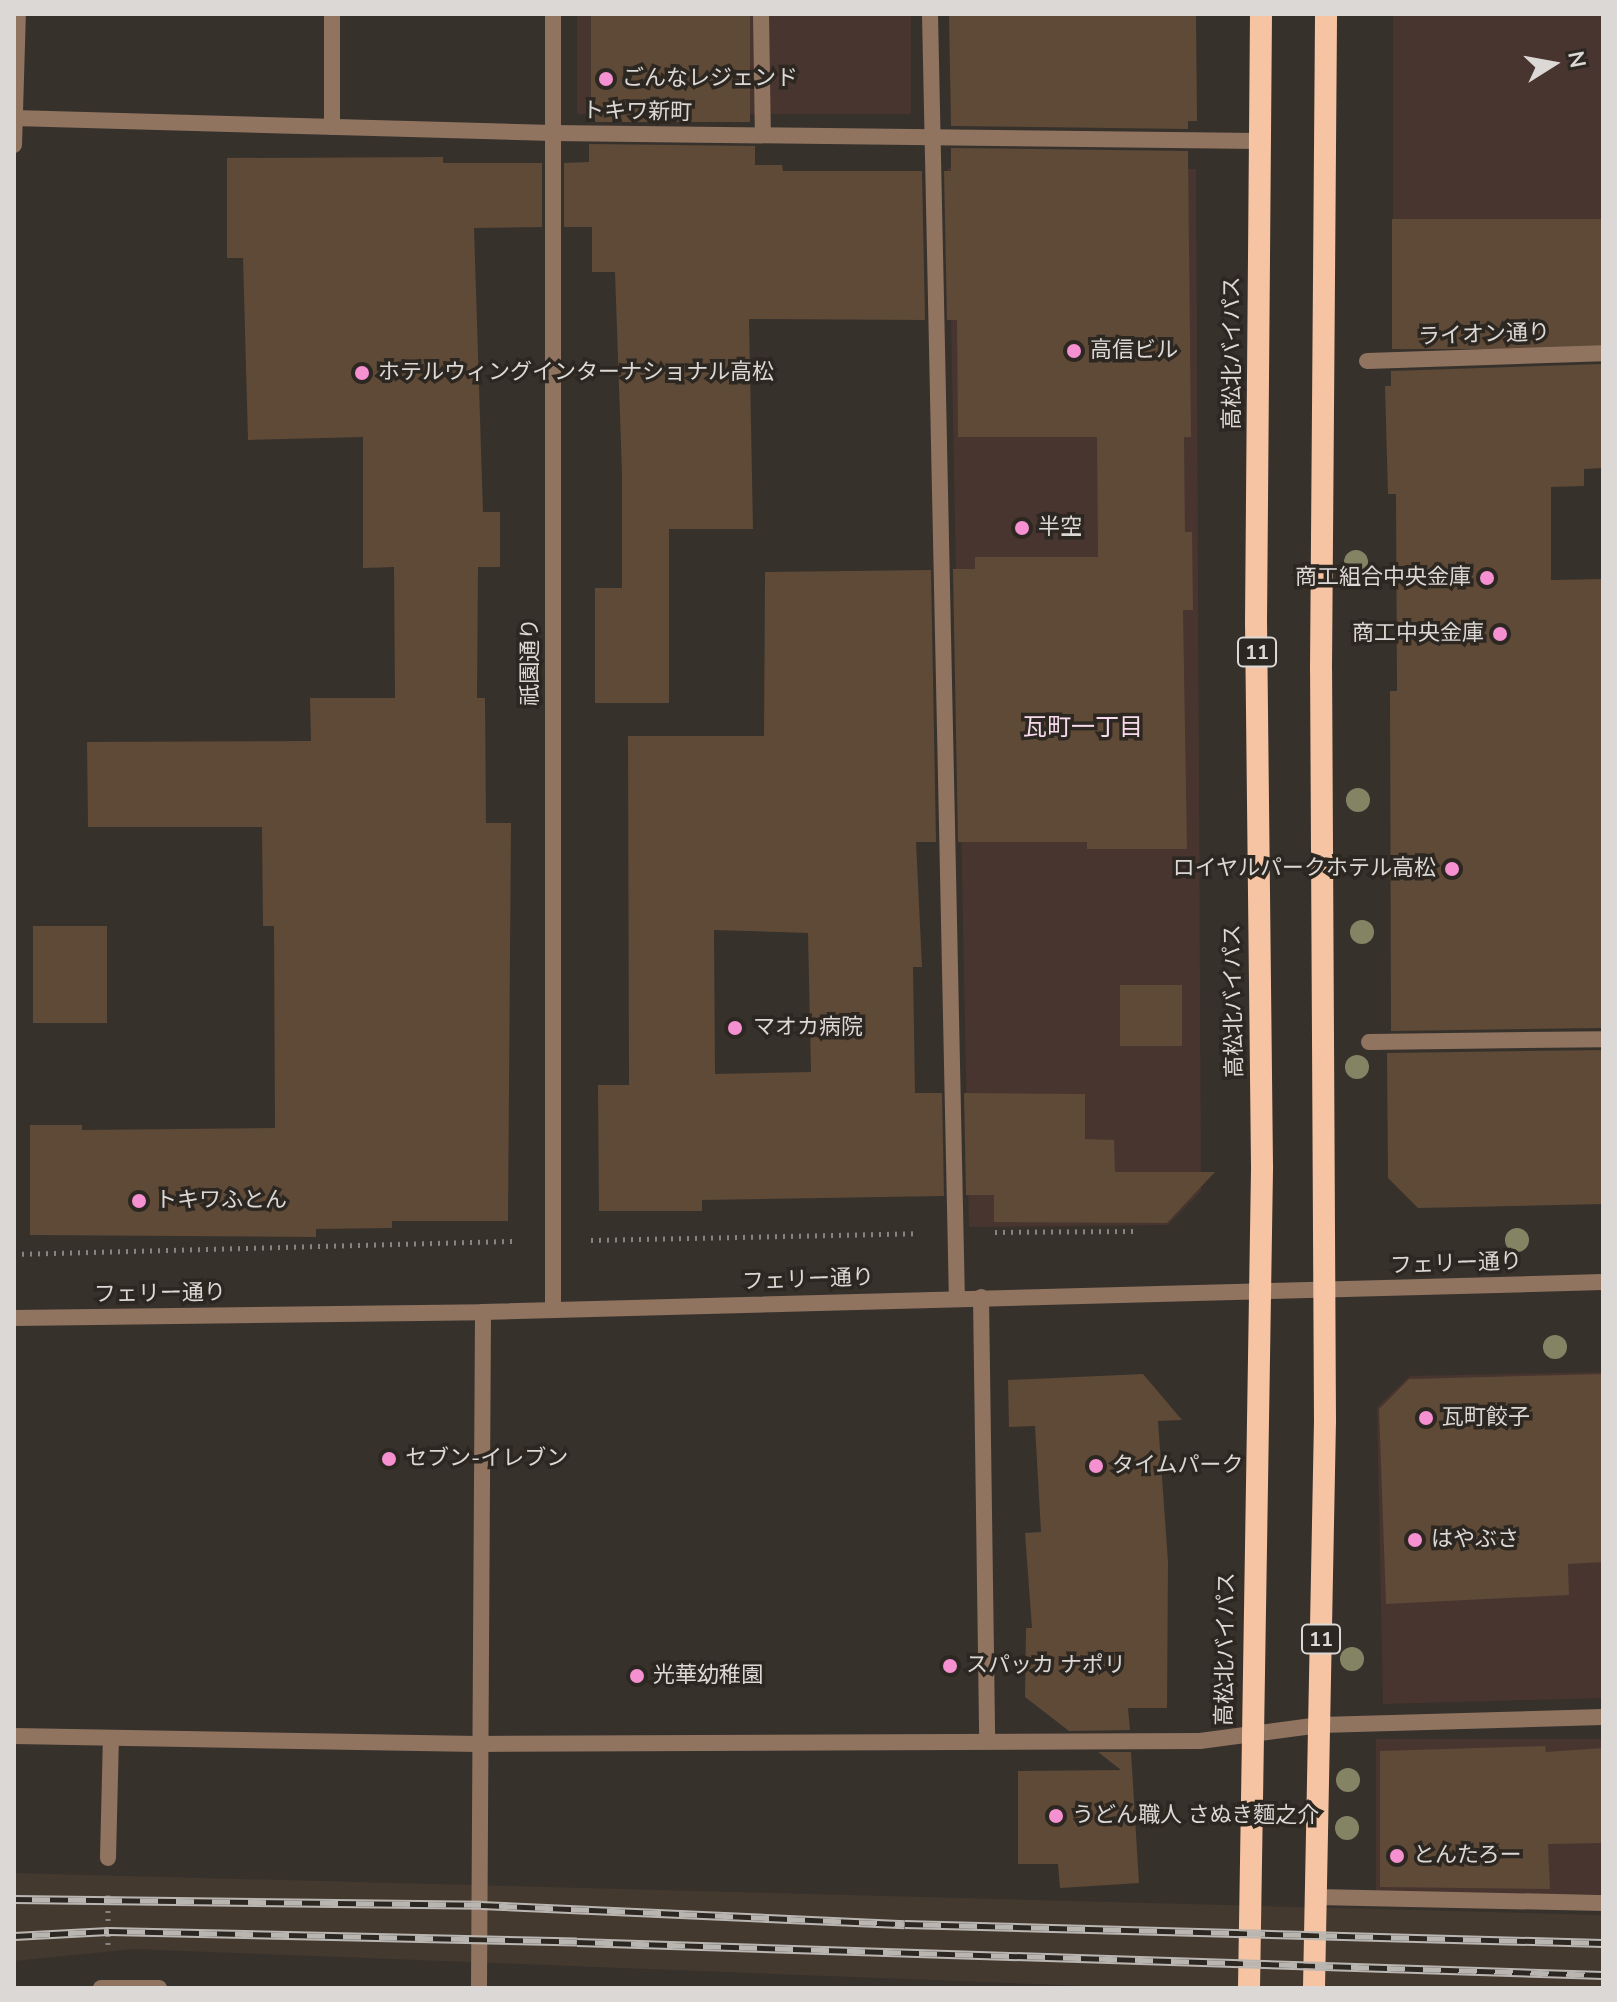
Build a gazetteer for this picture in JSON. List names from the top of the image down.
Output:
{
  "streets": {
    "highway": ["高松北バイパス", "11"],
    "street": [
      "トキワ新町",
      "ライオン通り",
      "祇園通り",
      "フェリー通り"
    ]
  },
  "crossings": [
    ["トキワ新町", "高松北バイパス"],
    ["トキワ新町", "祇園通り"],
    ["高松北バイパス", "フェリー通り"],
    ["11", "フェリー通り"],
    ["祇園通り", "フェリー通り"]
  ],
  "districts": ["瓦町一丁目"],
  "places": [
    "ごんなレジェンド",
    "高信ビル",
    "ホテルウィングインターナショナル高松",
    "半空",
    "商工組合中央金庫",
    "商工中央金庫",
    "ロイヤルパークホテル高松",
    "マオカ病院",
    "トキワふとん",
    "瓦町餃子",
    "セブン-イレブン",
    "タイムパーク",
    "はやぶさ",
    "スパッカ ナポリ",
    "光華幼稚園",
    "うどん職人 さぬき麵之介",
    "とんたろー"
  ],
  "north": "right"
}
